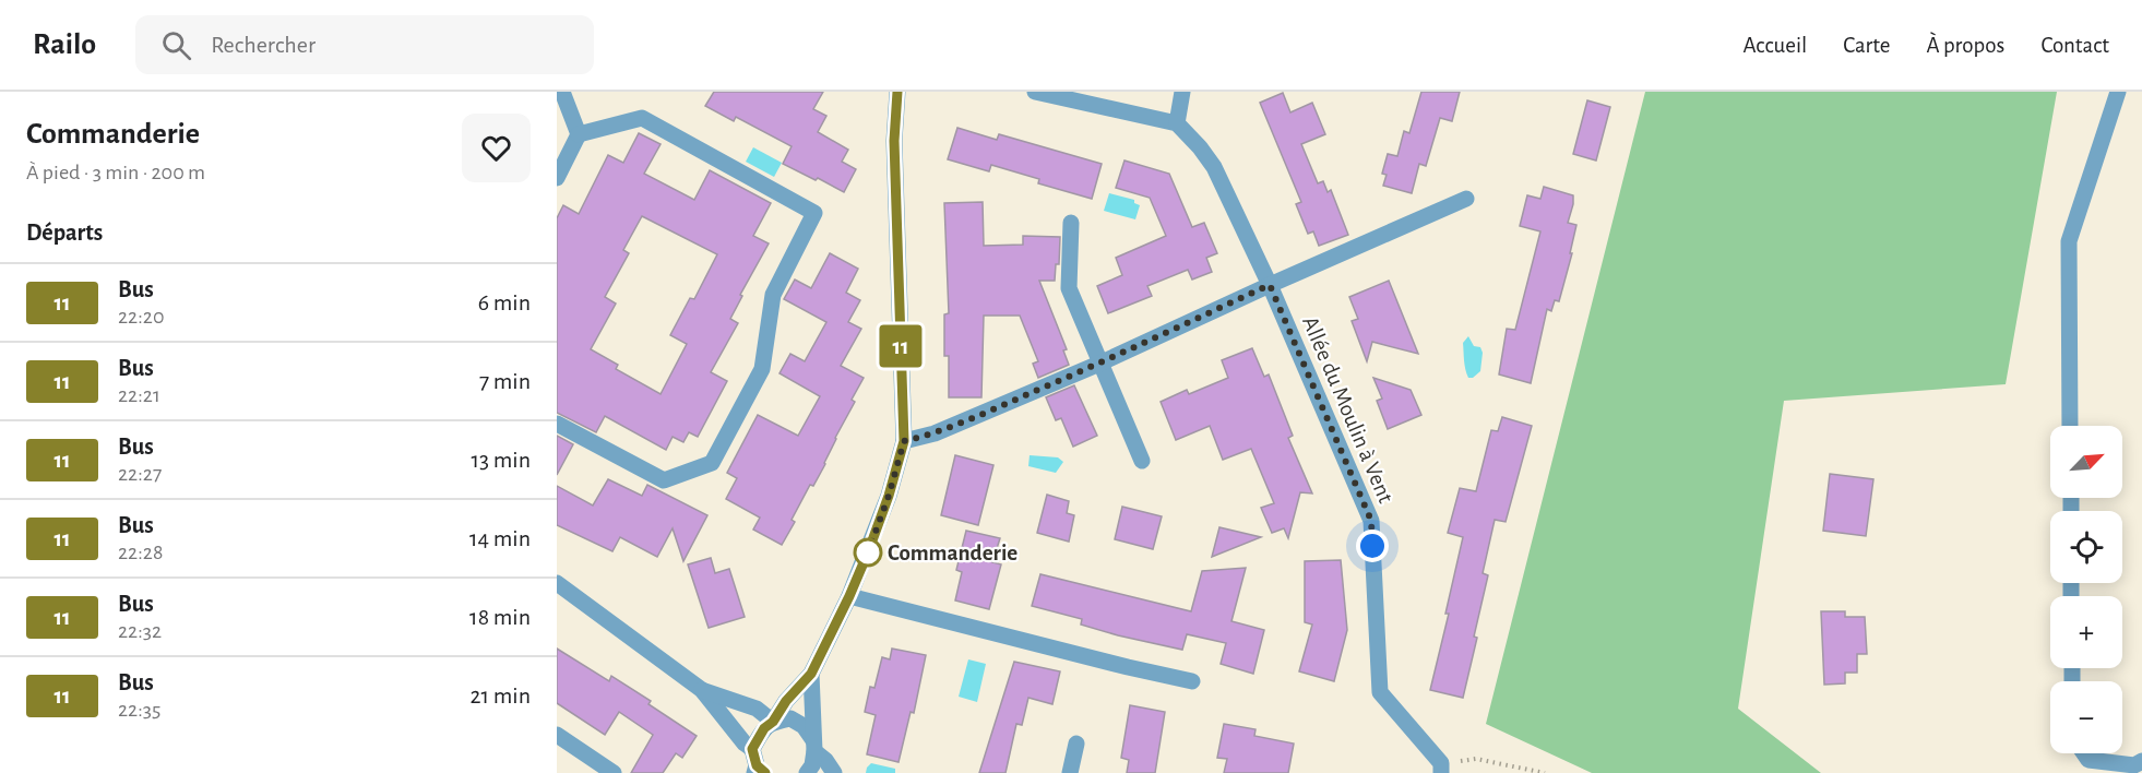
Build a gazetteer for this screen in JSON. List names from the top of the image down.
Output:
{
  "streets": {
    "street": ["Allée du Moulin à Vent"]
  },
  "places": ["Commanderie"],
  "lines": ["bus line 11"],
  "north": "top right",
  "page": {
    "header": "Railo",
    "search": "Rechercher",
    "nav": [
      "Accueil",
      "Carte",
      "À propos",
      "Contact"
    ],
    "heading": [
      ["Commanderie", "À pied · 3 min · 200 m"],
      "Départs"
    ],
    "on_map": "11",
    "list": [
      {
        "mark": "11",
        "name": "Bus",
        "note": "22:20",
        "value": "6 min"
      },
      {
        "mark": "11",
        "name": "Bus",
        "note": "22:21",
        "value": "7 min"
      },
      {
        "mark": "11",
        "name": "Bus",
        "note": "22:27",
        "value": "13 min"
      },
      {
        "mark": "11",
        "name": "Bus",
        "note": "22:28",
        "value": "14 min"
      },
      {
        "mark": "11",
        "name": "Bus",
        "note": "22:32",
        "value": "18 min"
      },
      {
        "mark": "11",
        "name": "Bus",
        "note": "22:35",
        "value": "21 min"
      }
    ],
    "map_buttons": ["+", "−"]
  }
}
